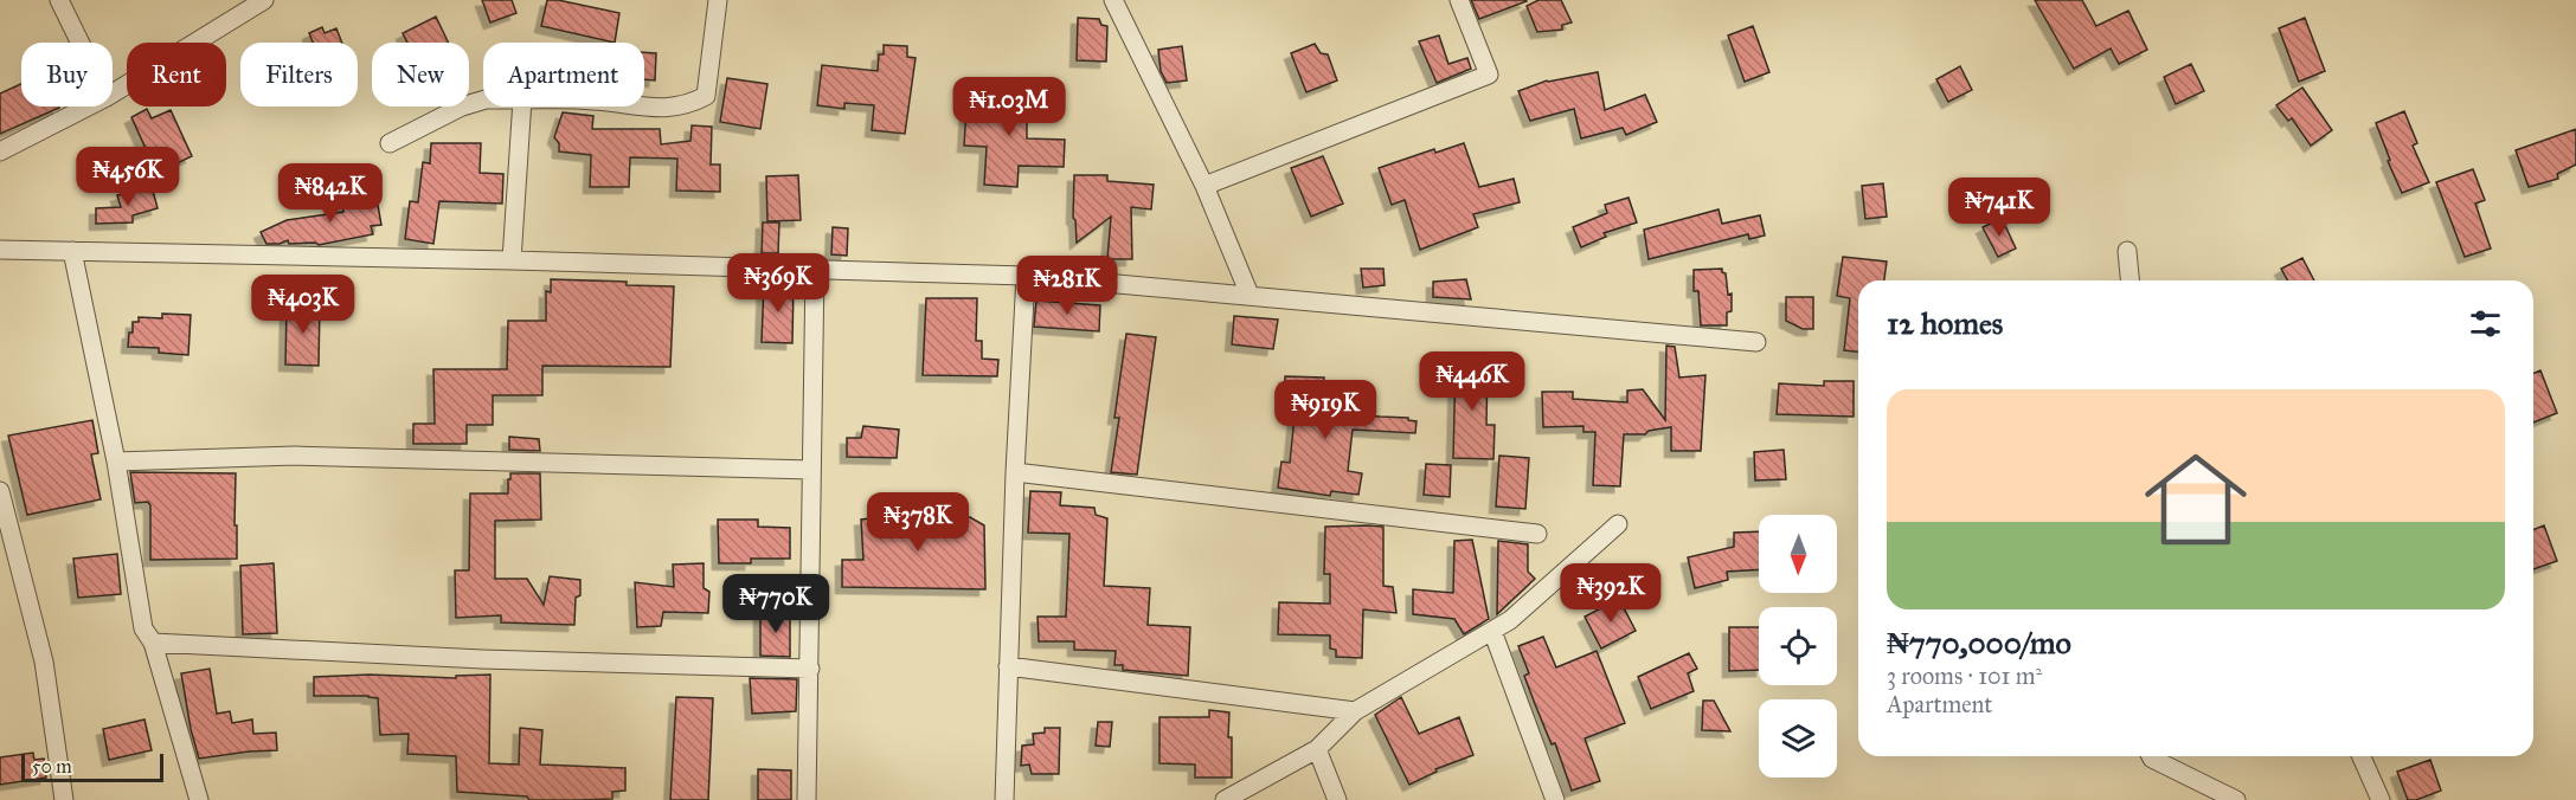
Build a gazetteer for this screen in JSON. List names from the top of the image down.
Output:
{
  "scale_bar": "50 m",
  "north": "bottom",
  "page": {
    "chip": [
      "Buy",
      "Rent",
      "Filters",
      "New",
      "Apartment"
    ],
    "price": [
      "₦1.03M",
      "₦456K",
      "₦842K",
      "₦741K",
      "₦369K",
      "₦281K",
      "₦403K",
      "₦446K",
      "₦919K",
      "₦378K",
      "₦392K",
      "₦770K"
    ],
    "heading": "12 homes",
    "list": [
      {
        "name": "₦770,000/mo",
        "note": "3 rooms · 101 m² · Apartment"
      }
    ],
    "scale": "50 m"
  }
}
